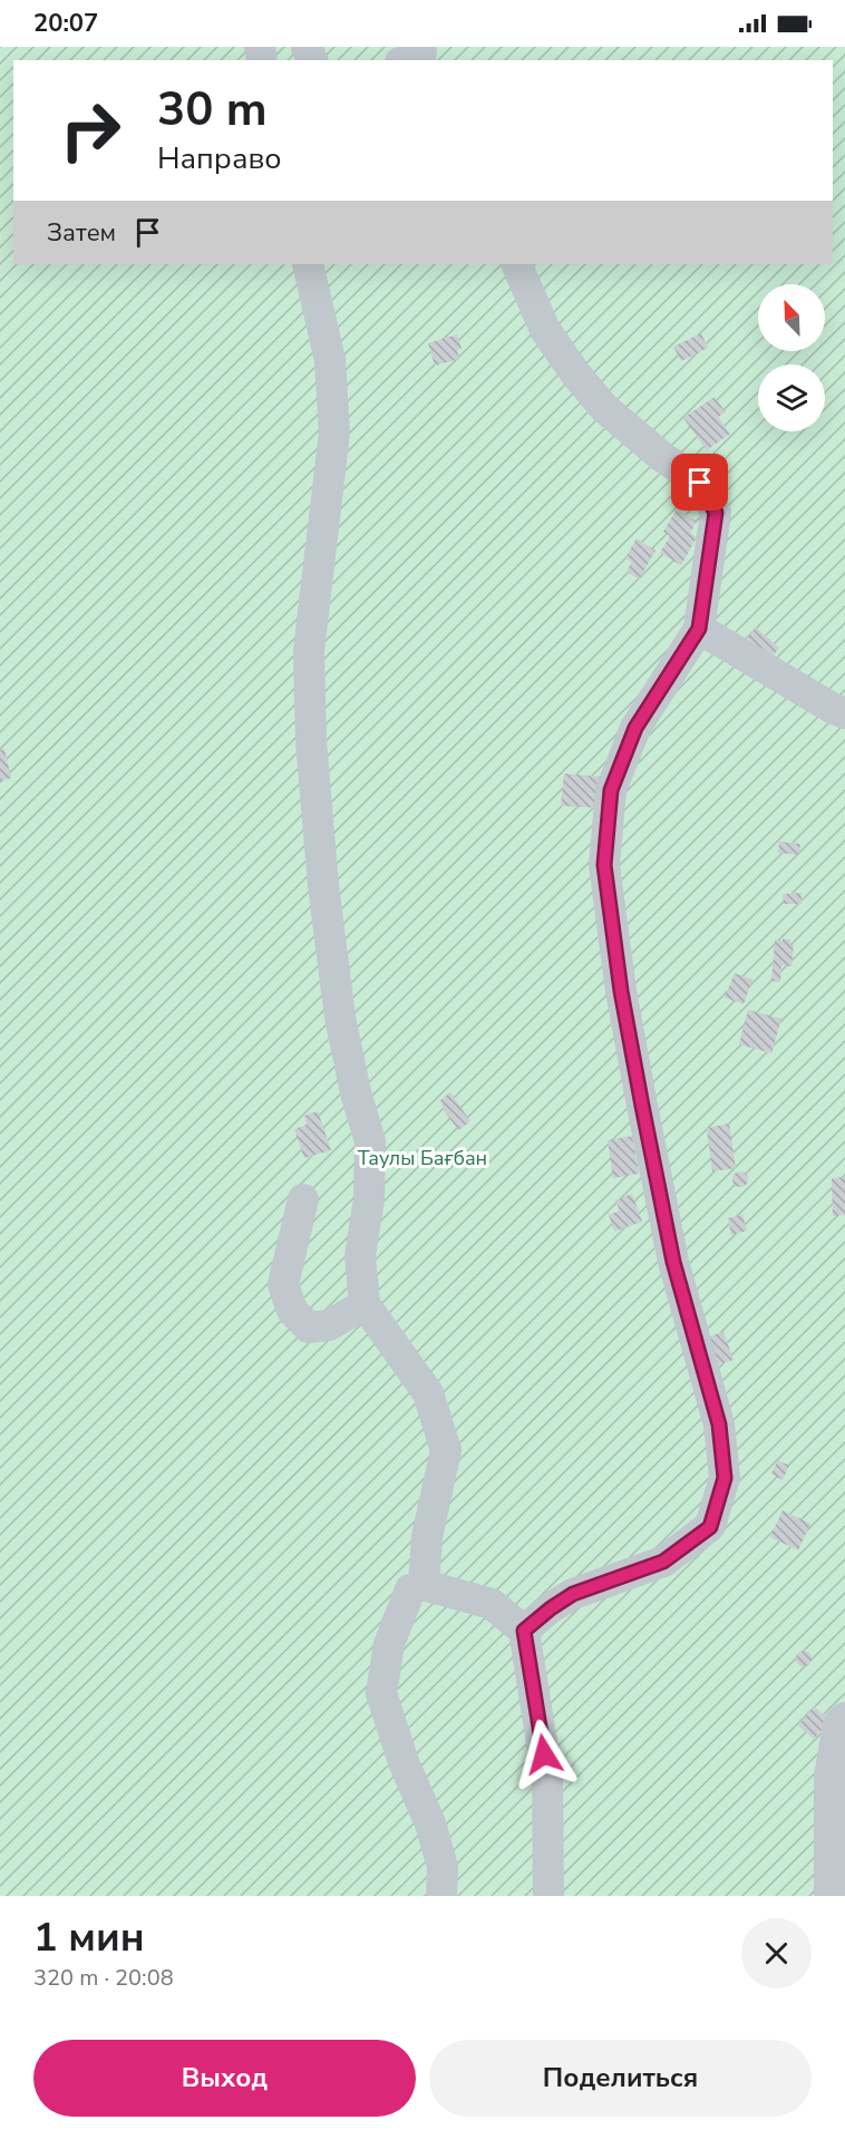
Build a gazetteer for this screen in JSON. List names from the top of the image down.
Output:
{
  "parks": ["Таулы Бағбан"],
  "north": "top left",
  "page": {
    "status": "20:07",
    "turn": ["30 m", "Направо"],
    "then": "Затем",
    "heading": ["1 мин", "320 m · 20:08"],
    "buttons": ["Выход", "Поделиться"]
  }
}
